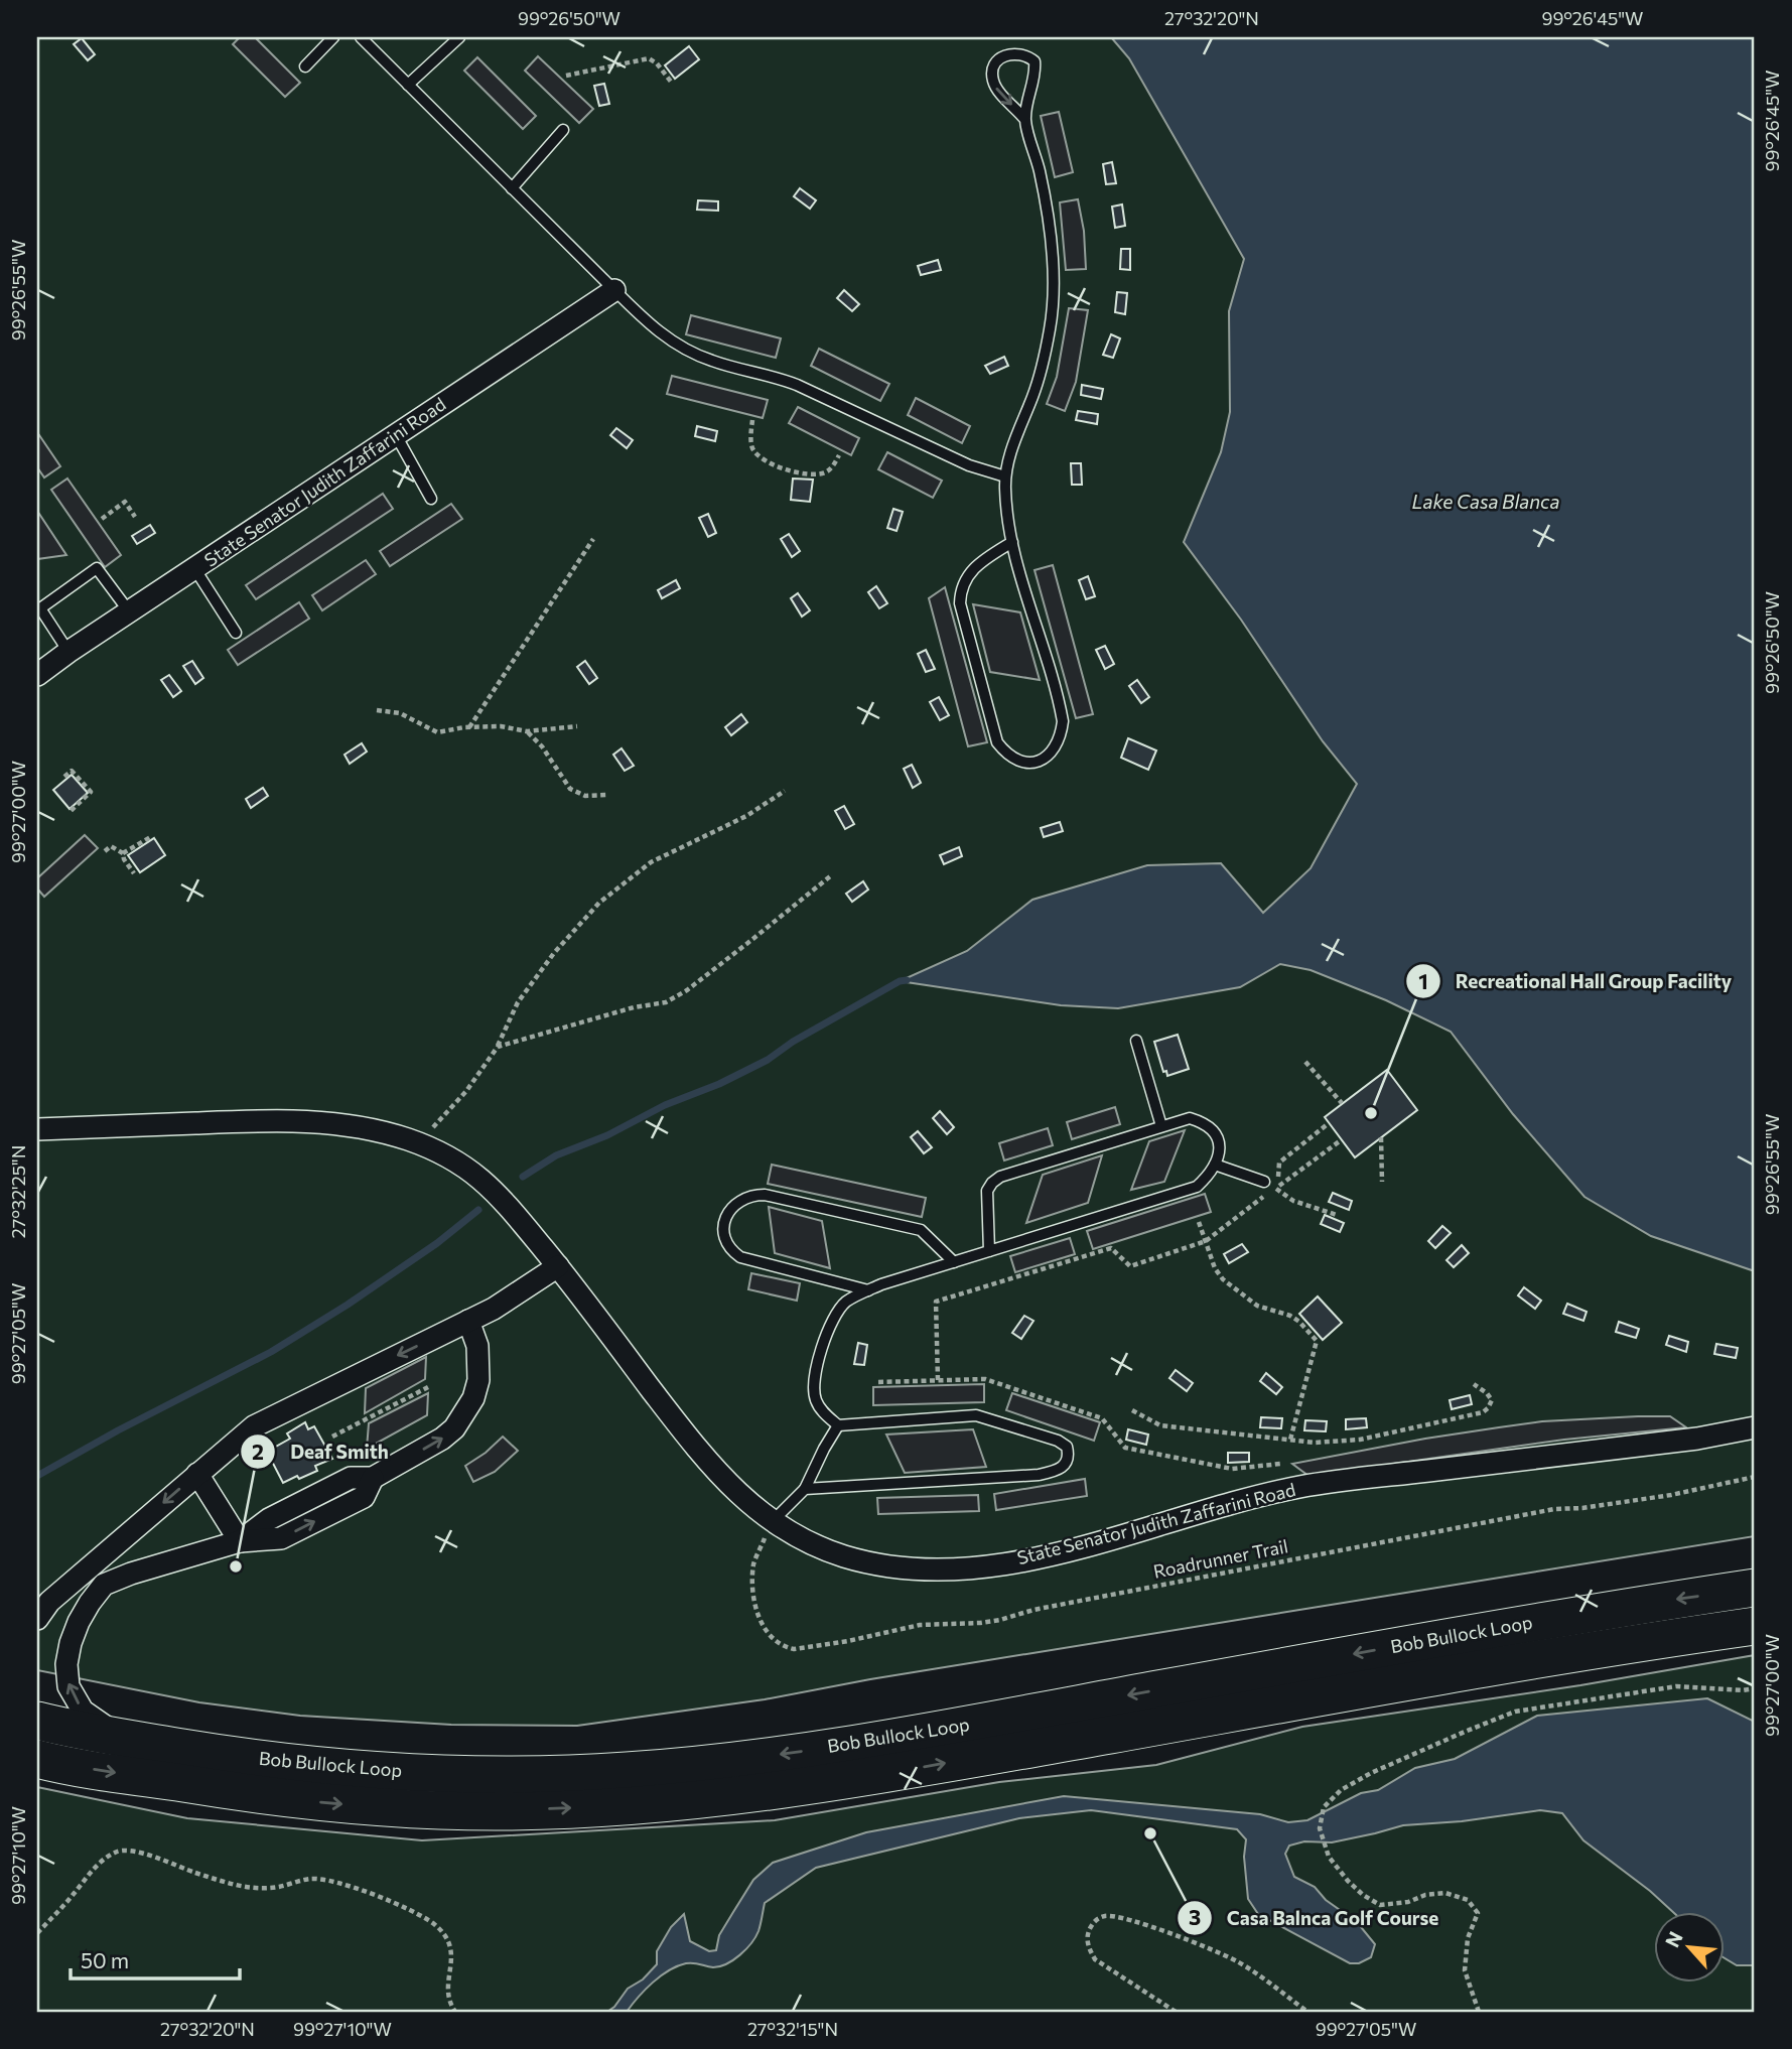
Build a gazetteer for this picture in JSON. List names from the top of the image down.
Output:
{
  "streets": {
    "highway": ["Bob Bullock Loop"],
    "street": ["State Senator Judith Zaffarini Road"],
    "path": ["Roadrunner Trail"]
  },
  "crossings": [
    ["State Senator Judith Zaffarini Road", "Roadrunner Trail"]
  ],
  "water": ["Lake Casa Blanca"],
  "places": ["Recreational Hall Group Facility", "Deaf Smith", "Casa Balnca Golf Course"],
  "scale_bar": "50 m",
  "north": "top left",
  "coordinates": [
    "99°26'50\"W",
    "27°32'20\"N",
    "99°26'45\"W",
    "99°26'55\"W",
    "99°27'00\"W",
    "27°32'25\"N",
    "99°27'05\"W",
    "99°27'10\"W",
    "27°32'15\"N"
  ]
}
